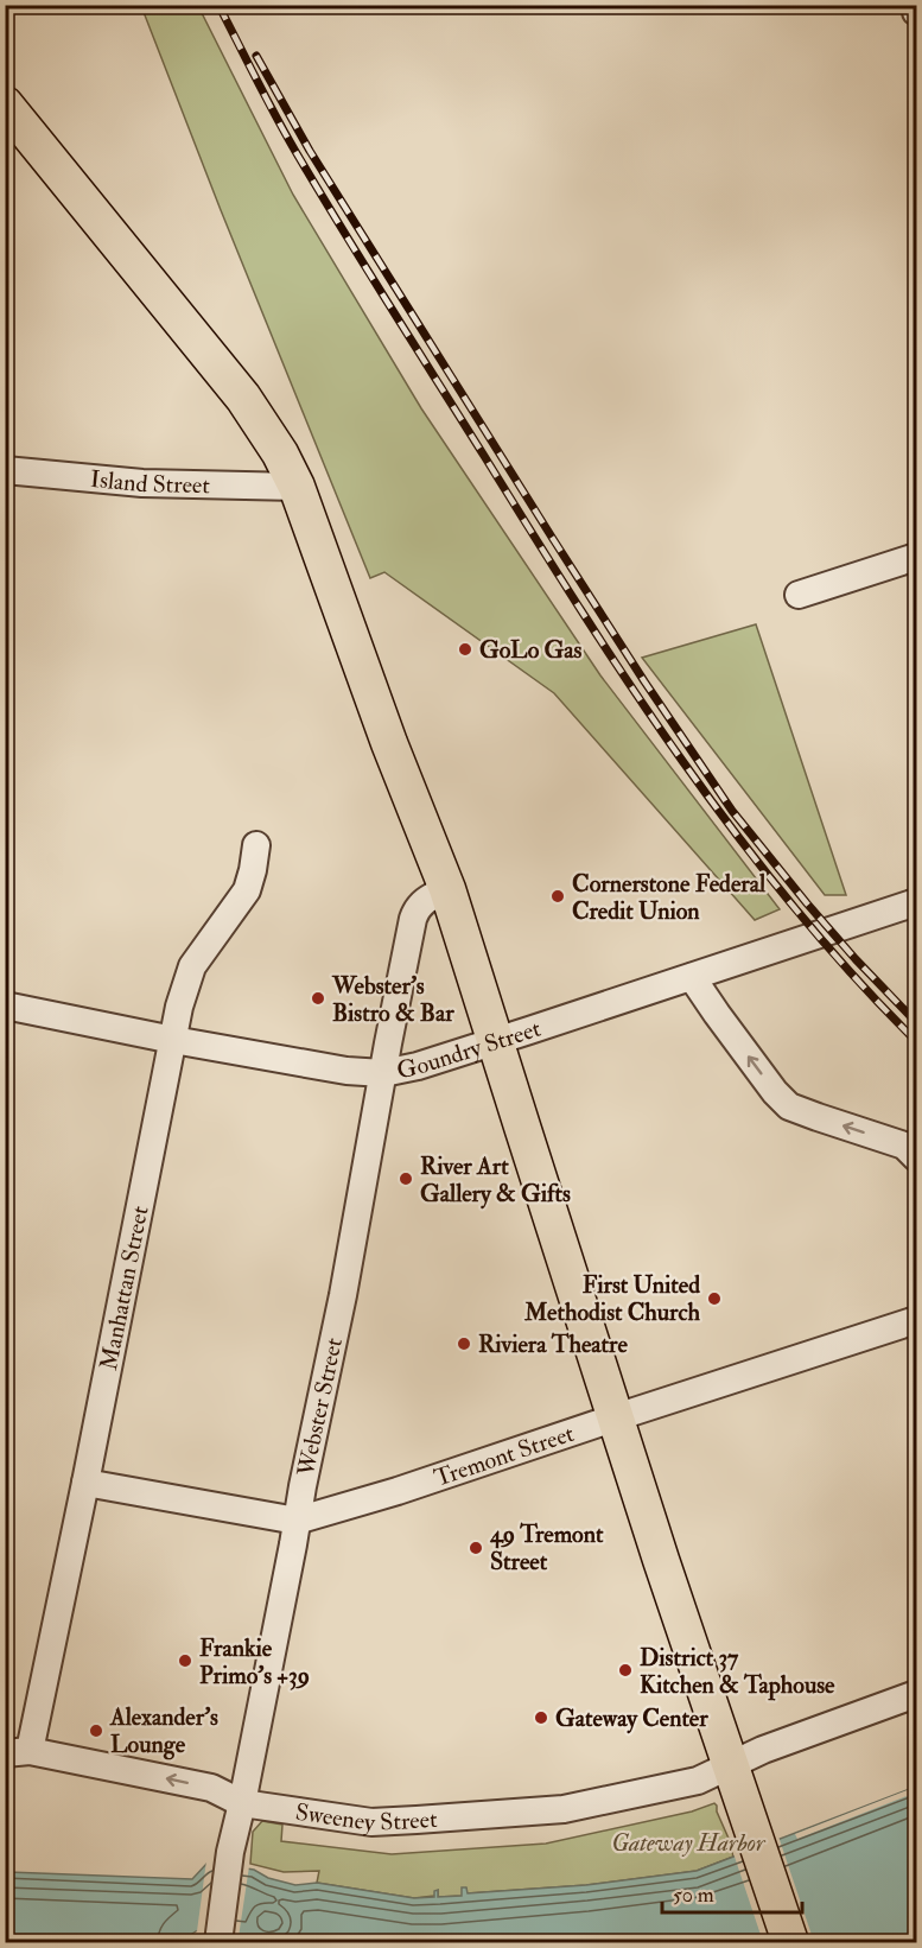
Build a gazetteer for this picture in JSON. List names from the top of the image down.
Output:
{
  "streets": {
    "street": [
      "Island Street",
      "Goundry Street",
      "Manhattan Street",
      "Webster Street",
      "Tremont Street",
      "Sweeney Street"
    ]
  },
  "crossings": [
    ["Goundry Street", "Manhattan Street"],
    ["Goundry Street", "Webster Street"],
    ["Manhattan Street", "Tremont Street"],
    ["Manhattan Street", "Sweeney Street"],
    ["Webster Street", "Tremont Street"],
    ["Webster Street", "Sweeney Street"]
  ],
  "parks": ["Gateway Harbor"],
  "places": [
    "GoLo Gas",
    "Cornerstone Federal Credit Union",
    "Webster's Bistro & Bar",
    "River Art Gallery & Gifts",
    "First United Methodist Church",
    "Riviera Theatre",
    "49 Tremont Street",
    "Frankie Primo's +39",
    "District 37 Kitchen & Taphouse",
    "Gateway Center",
    "Alexander's Lounge"
  ],
  "scale_bar": "50 m"
}
